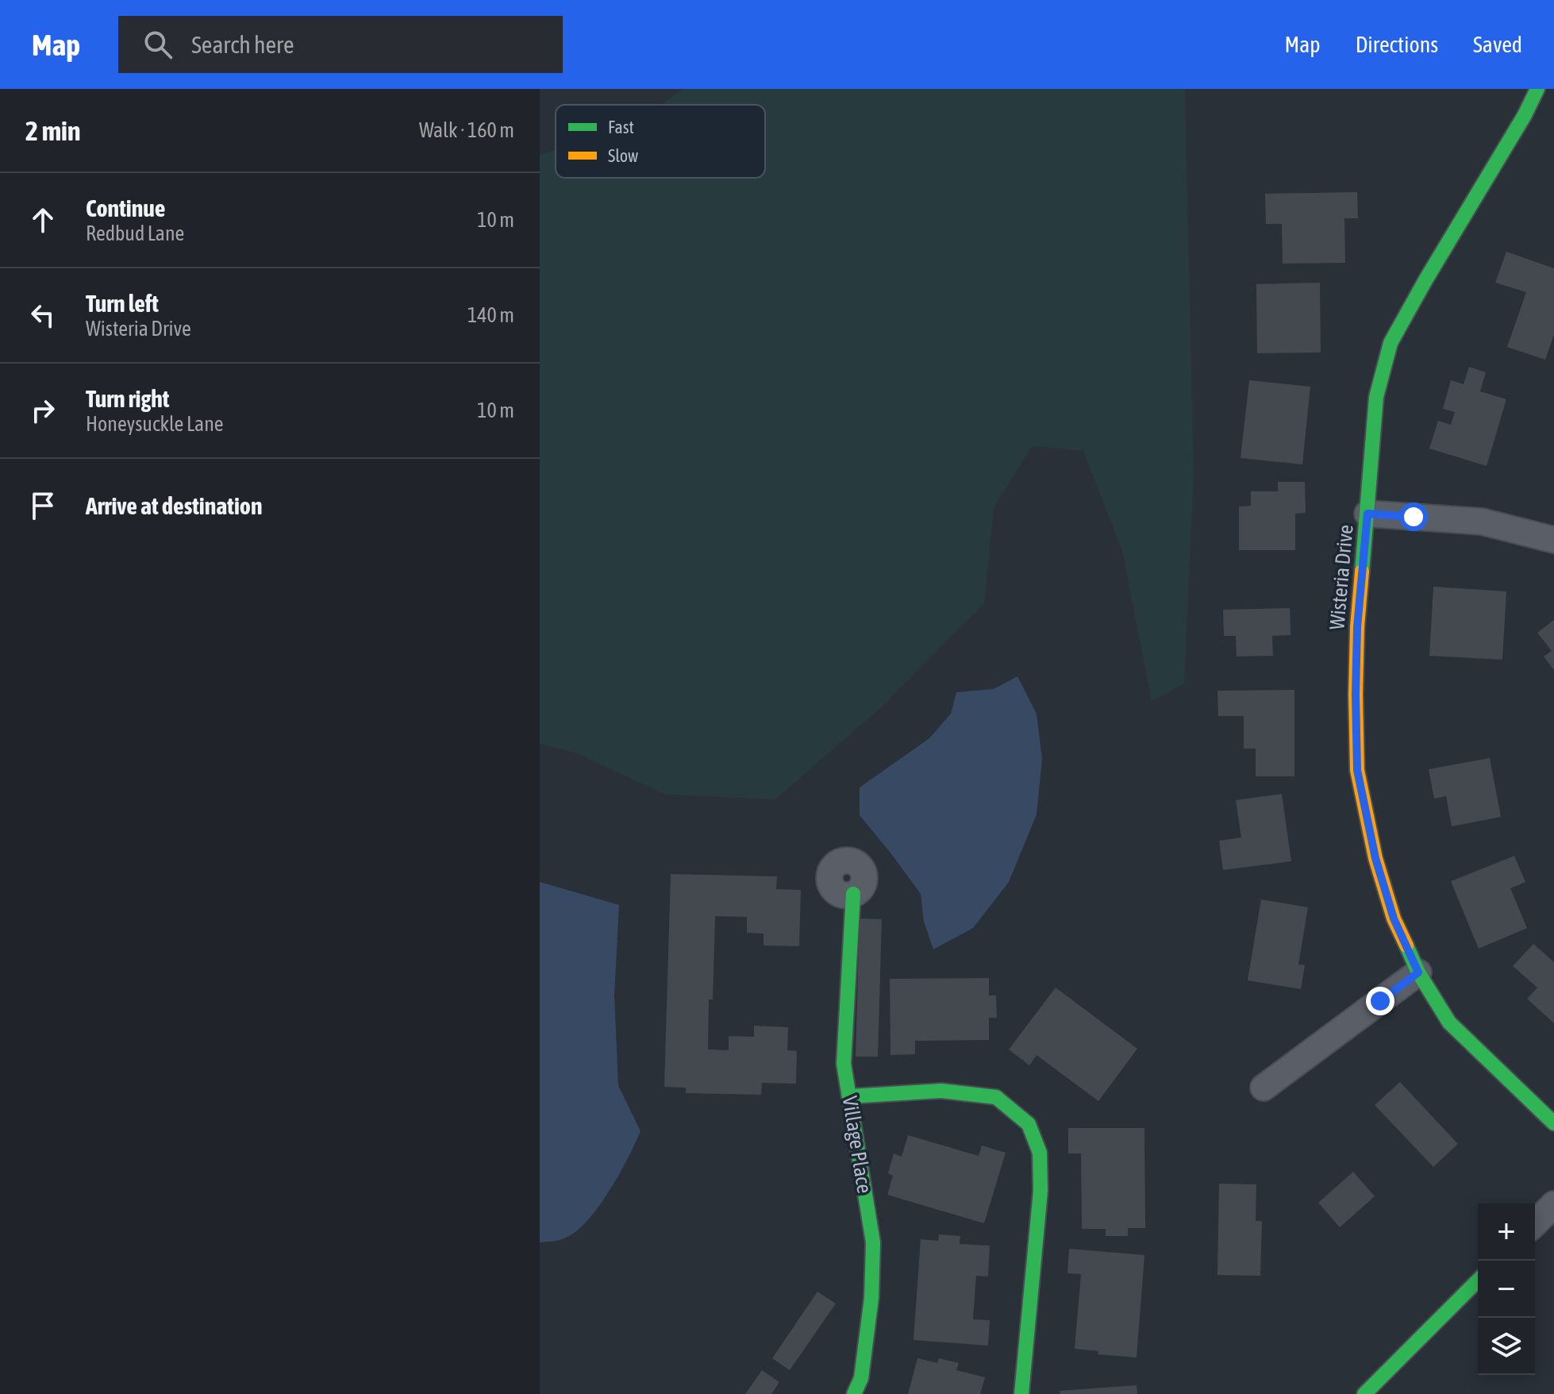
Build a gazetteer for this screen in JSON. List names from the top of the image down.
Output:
{
  "streets": {
    "street": ["Wisteria Drive", "Village Place"]
  },
  "legend": ["Fast", "Slow"],
  "page": {
    "header": "Map",
    "search": "Search here",
    "nav": ["Map", "Directions", "Saved"],
    "heading": ["2 min", "Walk · 160 m"],
    "list": [
      ["Continue", "Redbud Lane", "10 m"],
      ["Turn left", "Wisteria Drive", "140 m"],
      ["Turn right", "Honeysuckle Lane", "10 m"],
      "Arrive at destination"
    ],
    "map_buttons": ["+", "−"]
  }
}
